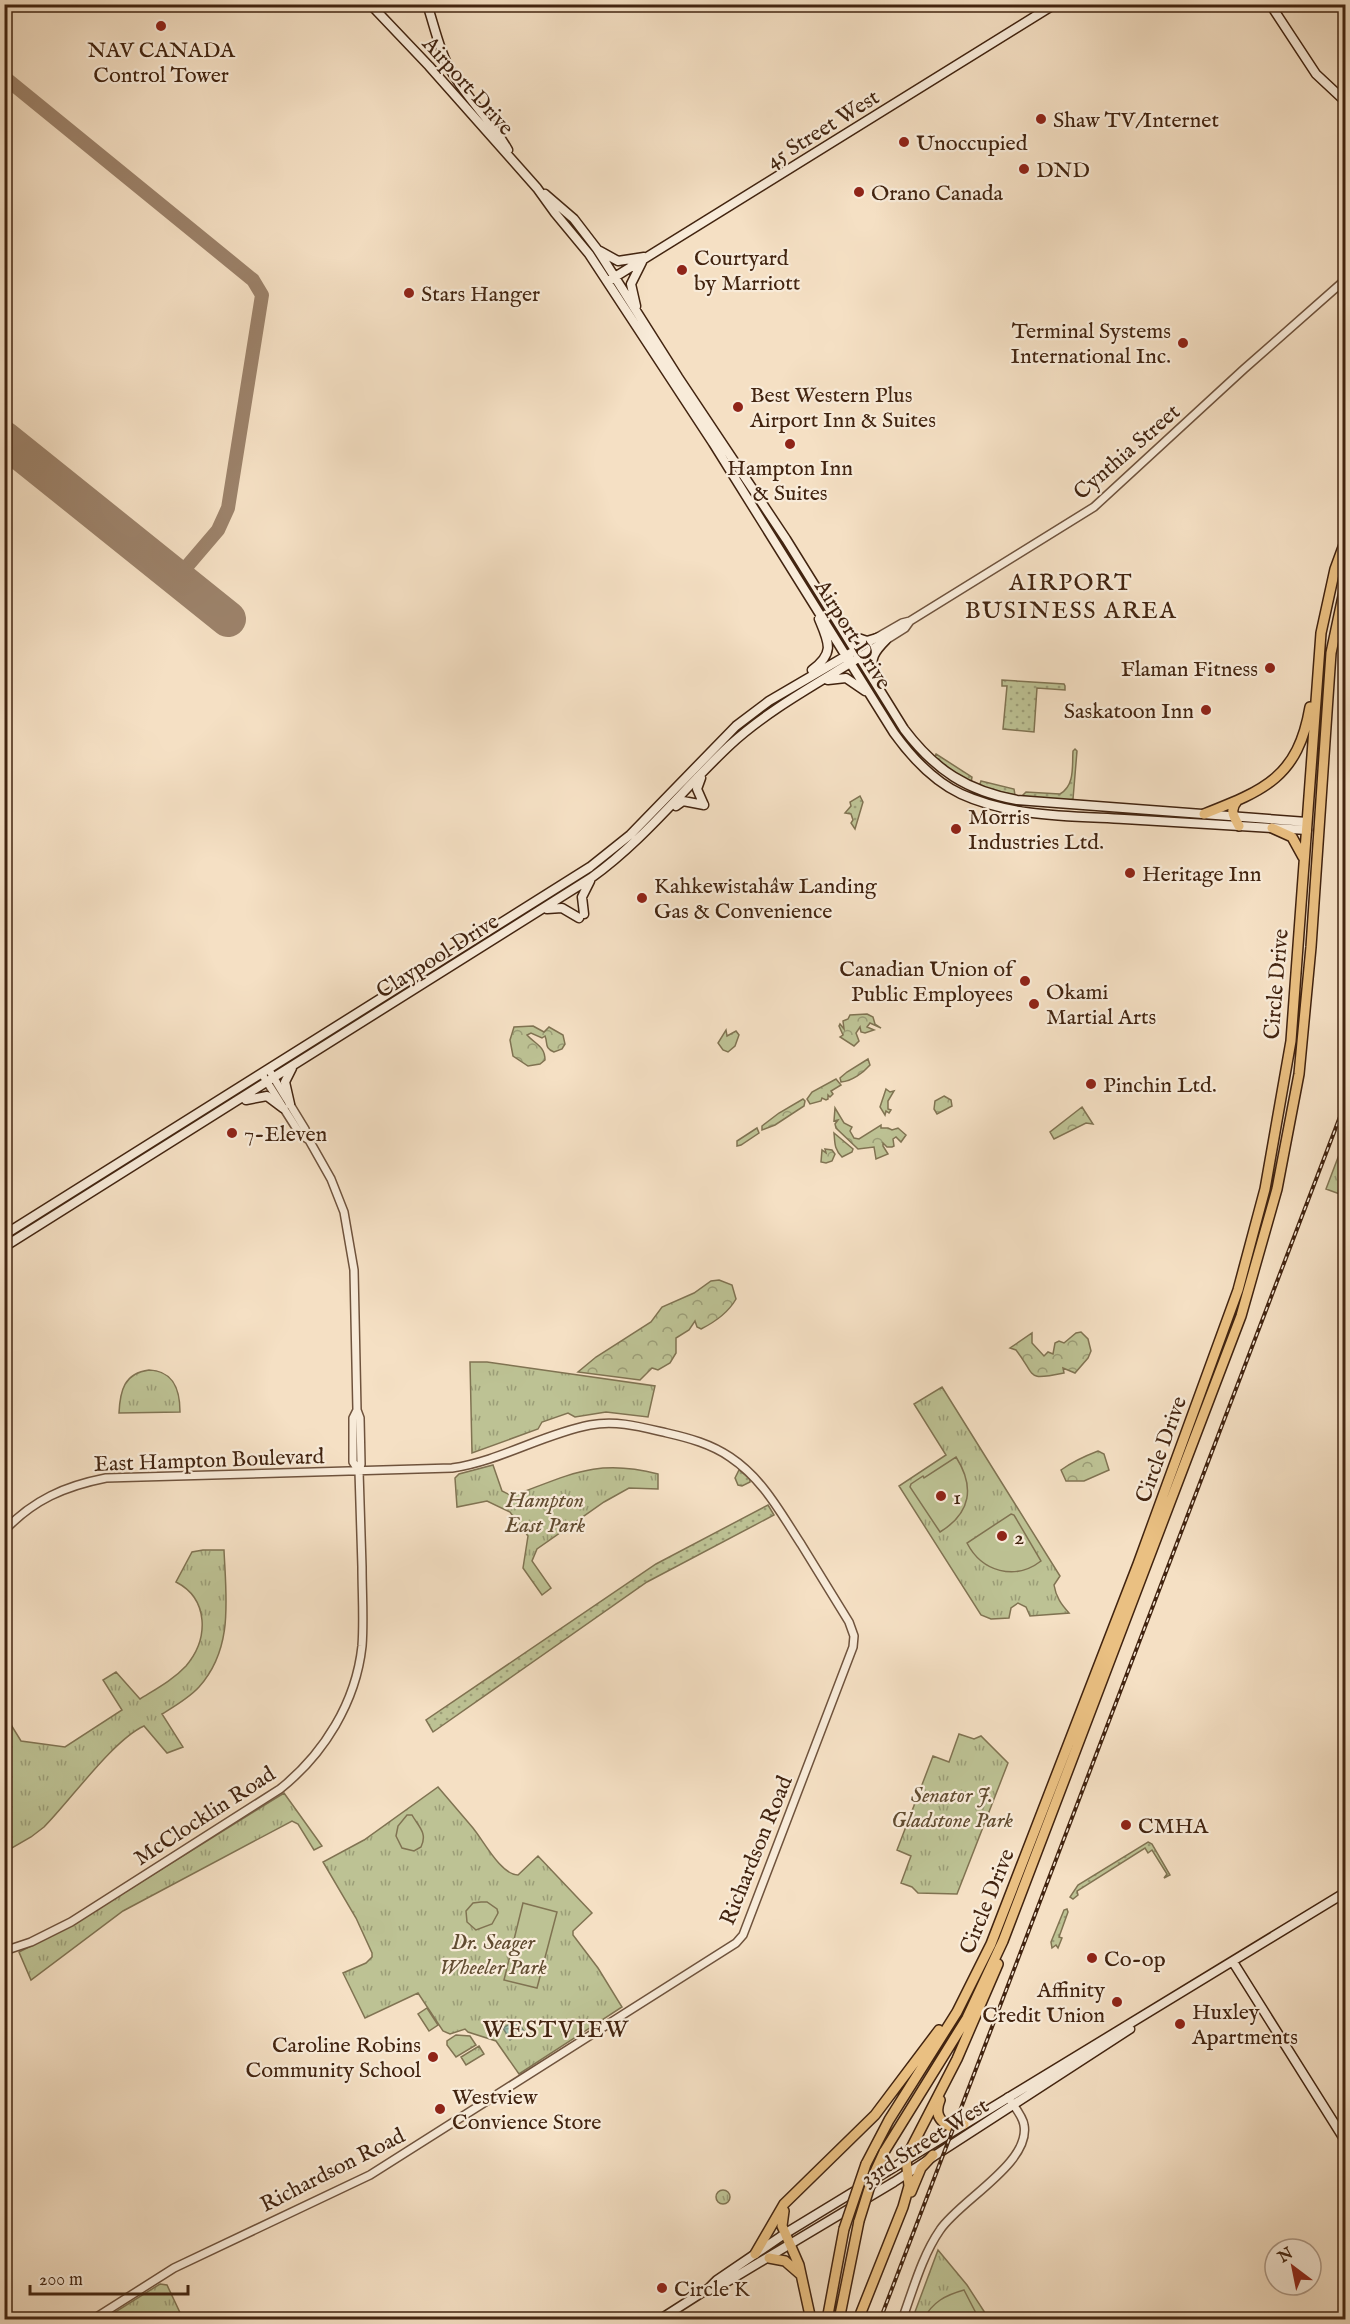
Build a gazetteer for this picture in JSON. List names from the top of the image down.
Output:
{
  "streets": {
    "highway": ["Circle Drive"],
    "main road": [
      "Airport Drive",
      "45 Street West",
      "Claypool Drive",
      "33rd Street West"
    ],
    "street": [
      "Cynthia Street",
      "East Hampton Boulevard",
      "McClocklin Road",
      "Richardson Road"
    ]
  },
  "crossings": [
    ["Airport Drive", "45 Street West"],
    ["Airport Drive", "Cynthia Street"],
    ["Airport Drive", "Claypool Drive"],
    ["Airport Drive", "Circle Drive"],
    ["Cynthia Street", "Claypool Drive"],
    ["Claypool Drive", "McClocklin Road"],
    ["East Hampton Boulevard", "McClocklin Road"],
    ["East Hampton Boulevard", "Richardson Road"],
    ["McClocklin Road", "Richardson Road"]
  ],
  "districts": ["AIRPORT BUSINESS AREA", "WESTVIEW"],
  "parks": ["Hampton East Park", "Senator J. Gladstone Park", "Dr. Seager Wheeler Park"],
  "places": [
    "NAV CANADA Control Tower",
    "Shaw TV/Internet",
    "Unoccupied",
    "DND",
    "Orano Canada",
    "Courtyard by Marriott",
    "Stars Hanger",
    "Terminal Systems International Inc.",
    "Best Western Plus Airport Inn & Suites",
    "Hampton Inn & Suites",
    "Flaman Fitness",
    "Saskatoon Inn",
    "Morris Industries Ltd.",
    "Heritage Inn",
    "Kahkewistahâw Landing Gas & Convenience",
    "Canadian Union of Public Employees",
    "Okami Martial Arts",
    "Pinchin Ltd.",
    "7-Eleven",
    "1",
    "2",
    "CMHA",
    "Co-op",
    "Affinity Credit Union",
    "Huxley Apartments",
    "Caroline Robins Community School",
    "Westview Convience Store",
    "Circle K"
  ],
  "scale_bar": "200 m",
  "north": "top left"
}
